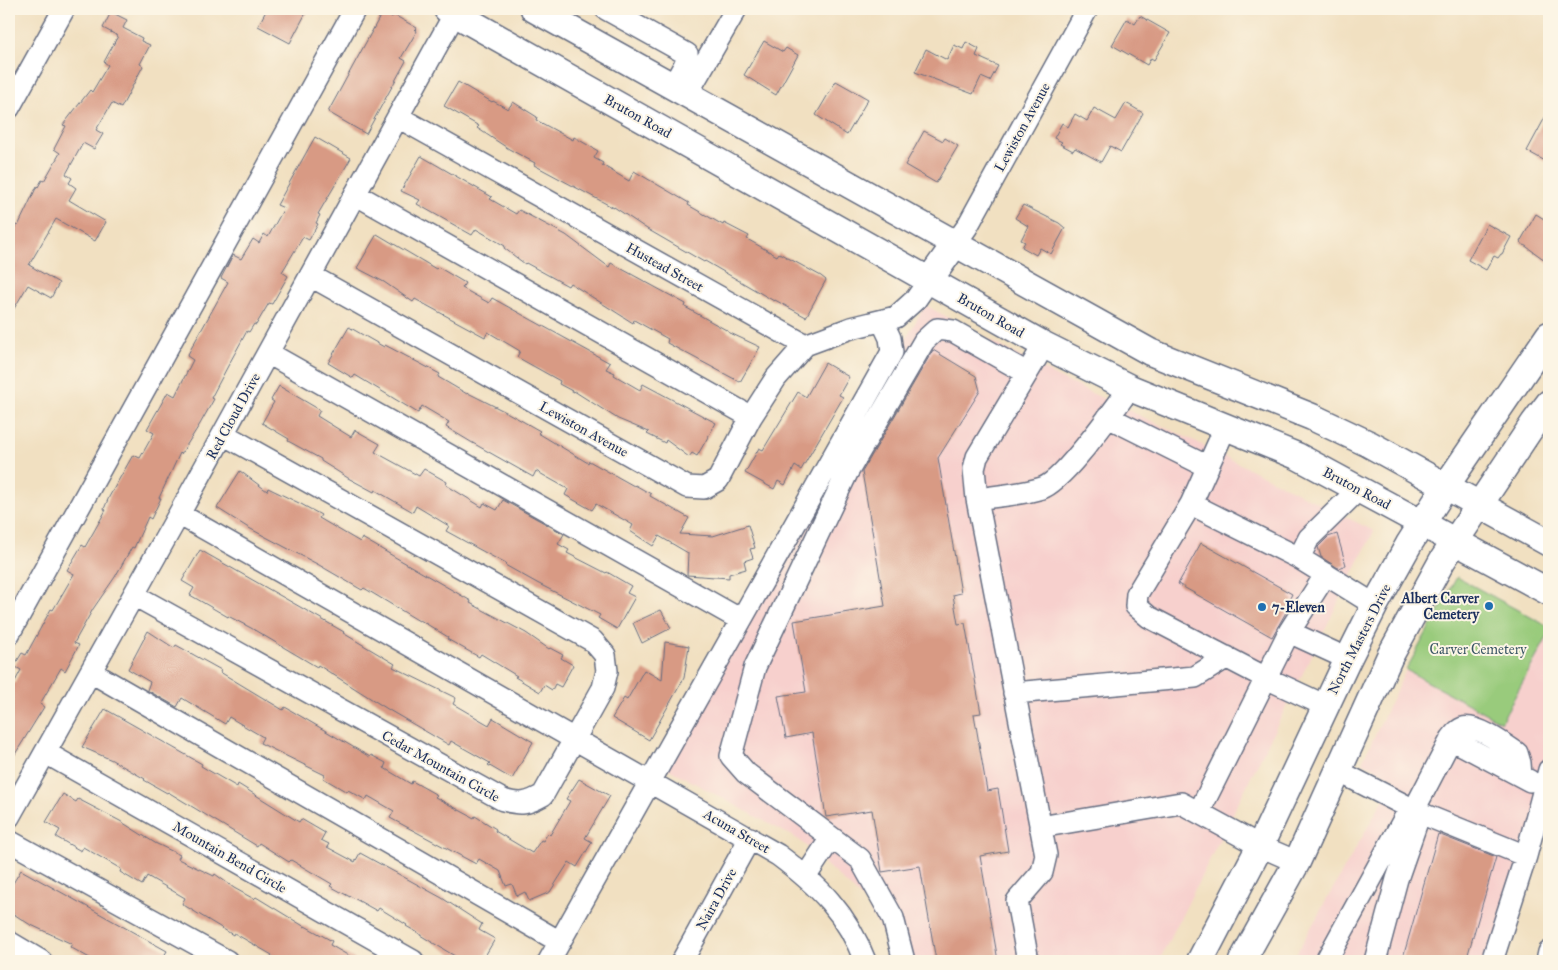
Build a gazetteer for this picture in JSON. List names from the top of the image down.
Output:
{
  "streets": {
    "main road": ["Bruton Road", "North Masters Drive"],
    "street": [
      "Lewiston Avenue",
      "Hustead Street",
      "Red Cloud Drive",
      "Cedar Mountain Circle",
      "Acuna Street",
      "Mountain Bend Circle",
      "Naira Drive"
    ]
  },
  "crossings": [
    ["Bruton Road", "Red Cloud Drive"],
    ["Bruton Road", "North Masters Drive"],
    ["Lewiston Avenue", "Hustead Street"],
    ["Lewiston Avenue", "Red Cloud Drive"],
    ["Hustead Street", "Red Cloud Drive"],
    ["Red Cloud Drive", "Cedar Mountain Circle"],
    ["Red Cloud Drive", "Acuna Street"],
    ["Red Cloud Drive", "Mountain Bend Circle"],
    ["Cedar Mountain Circle", "Acuna Street"],
    ["Acuna Street", "Naira Drive"]
  ],
  "parks": ["Carver Cemetery"],
  "places": ["Albert Carver Cemetery", "7-Eleven"]
}
